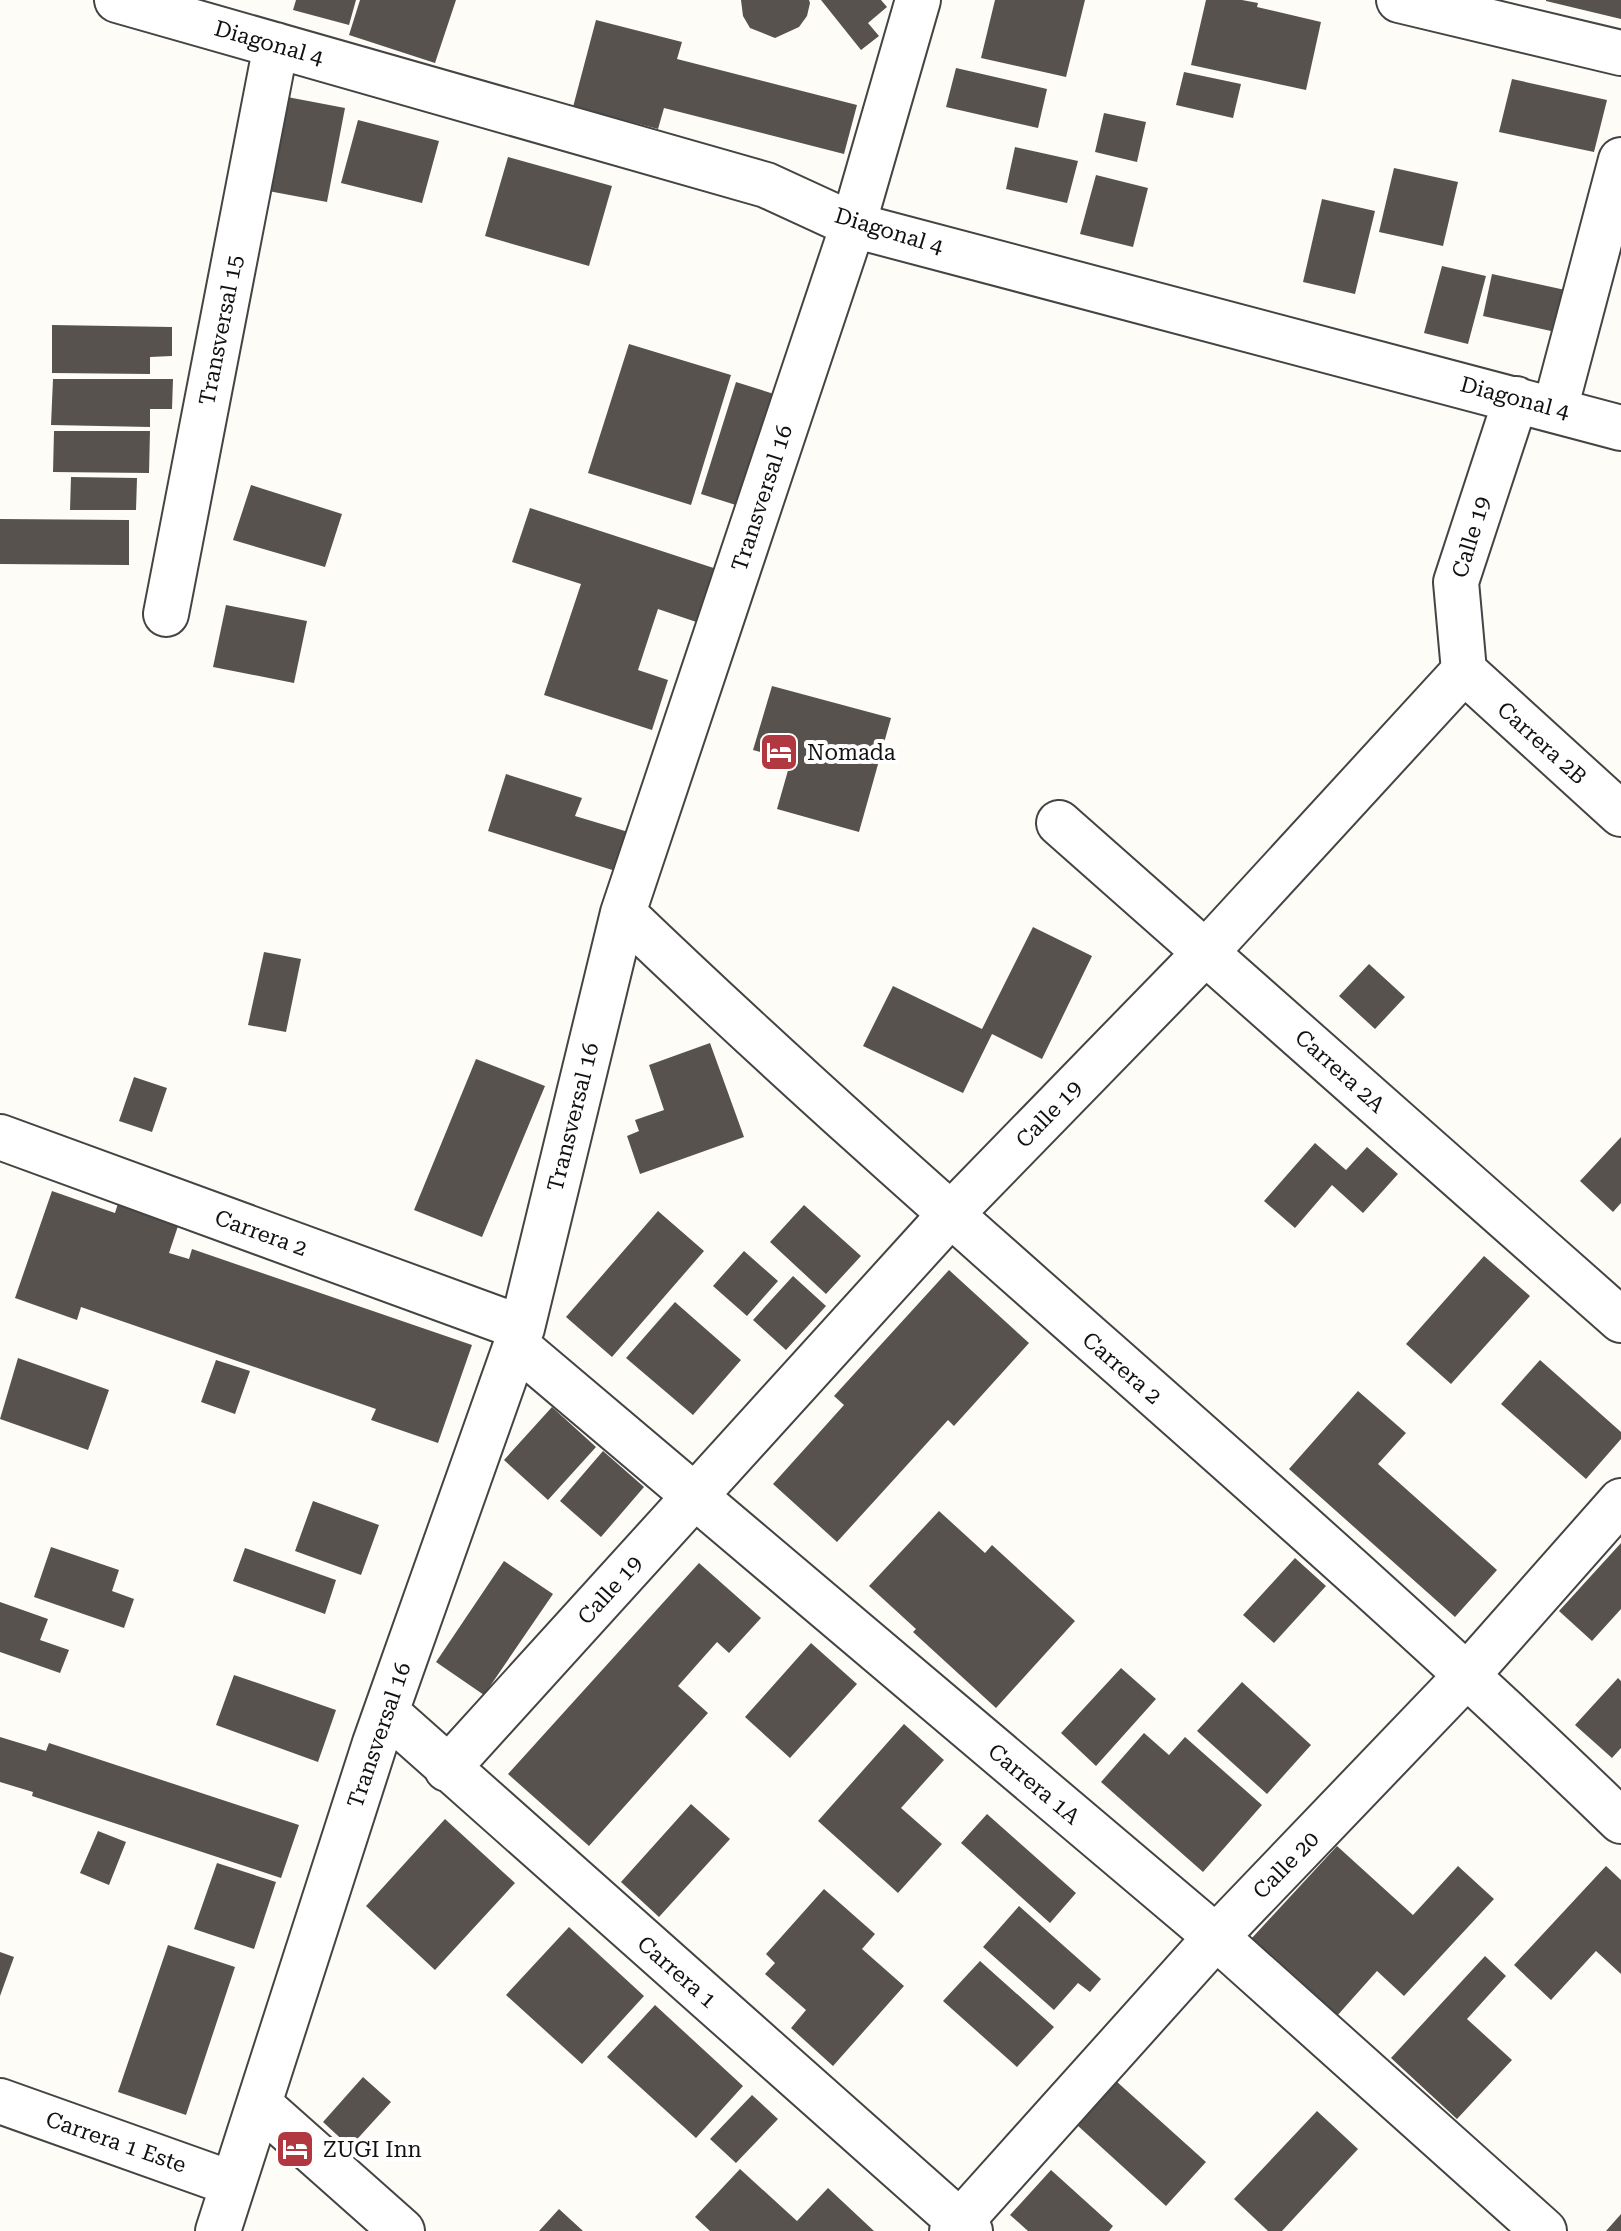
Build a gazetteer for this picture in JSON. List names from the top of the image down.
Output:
{
  "streets": {
    "street": [
      "Diagonal 4",
      "Transversal 15",
      "Transversal 16",
      "Calle 19",
      "Carrera 2B",
      "Carrera 2A",
      "Carrera 2",
      "Carrera 1A",
      "Calle 20",
      "Carrera 1",
      "Carrera 1 Este"
    ]
  },
  "crossings": [
    ["Diagonal 4", "Transversal 15"],
    ["Diagonal 4", "Transversal 16"],
    ["Diagonal 4", "Calle 19"],
    ["Transversal 16", "Carrera 2"],
    ["Transversal 16", "Carrera 1A"],
    ["Transversal 16", "Carrera 1"],
    ["Transversal 16", "Carrera 1 Este"],
    ["Calle 19", "Carrera 2B"],
    ["Calle 19", "Carrera 2A"],
    ["Calle 19", "Carrera 2"],
    ["Calle 19", "Carrera 1A"],
    ["Calle 19", "Carrera 1"],
    ["Carrera 2", "Carrera 1A"],
    ["Carrera 2", "Calle 20"],
    ["Carrera 1A", "Calle 20"],
    ["Calle 20", "Carrera 1"]
  ],
  "places": {
    "hotel": ["Nomada", "ZUGI Inn"]
  }
}
